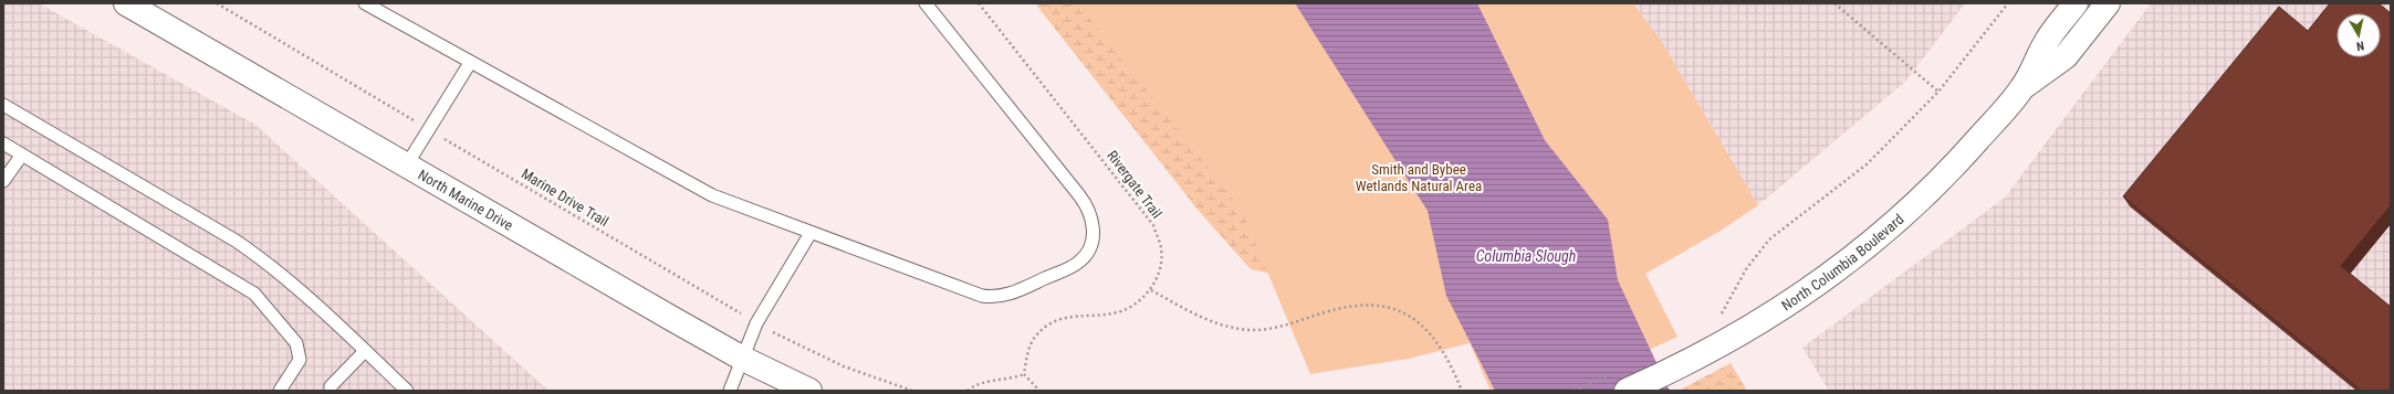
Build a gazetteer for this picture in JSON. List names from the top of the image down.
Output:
{
  "streets": {
    "main road": ["North Marine Drive", "North Columbia Boulevard"],
    "path": ["Rivergate Trail", "Marine Drive Trail"]
  },
  "water": ["Columbia Slough"],
  "parks": ["Smith and Bybee Wetlands Natural Area"],
  "north": "bottom"
}
